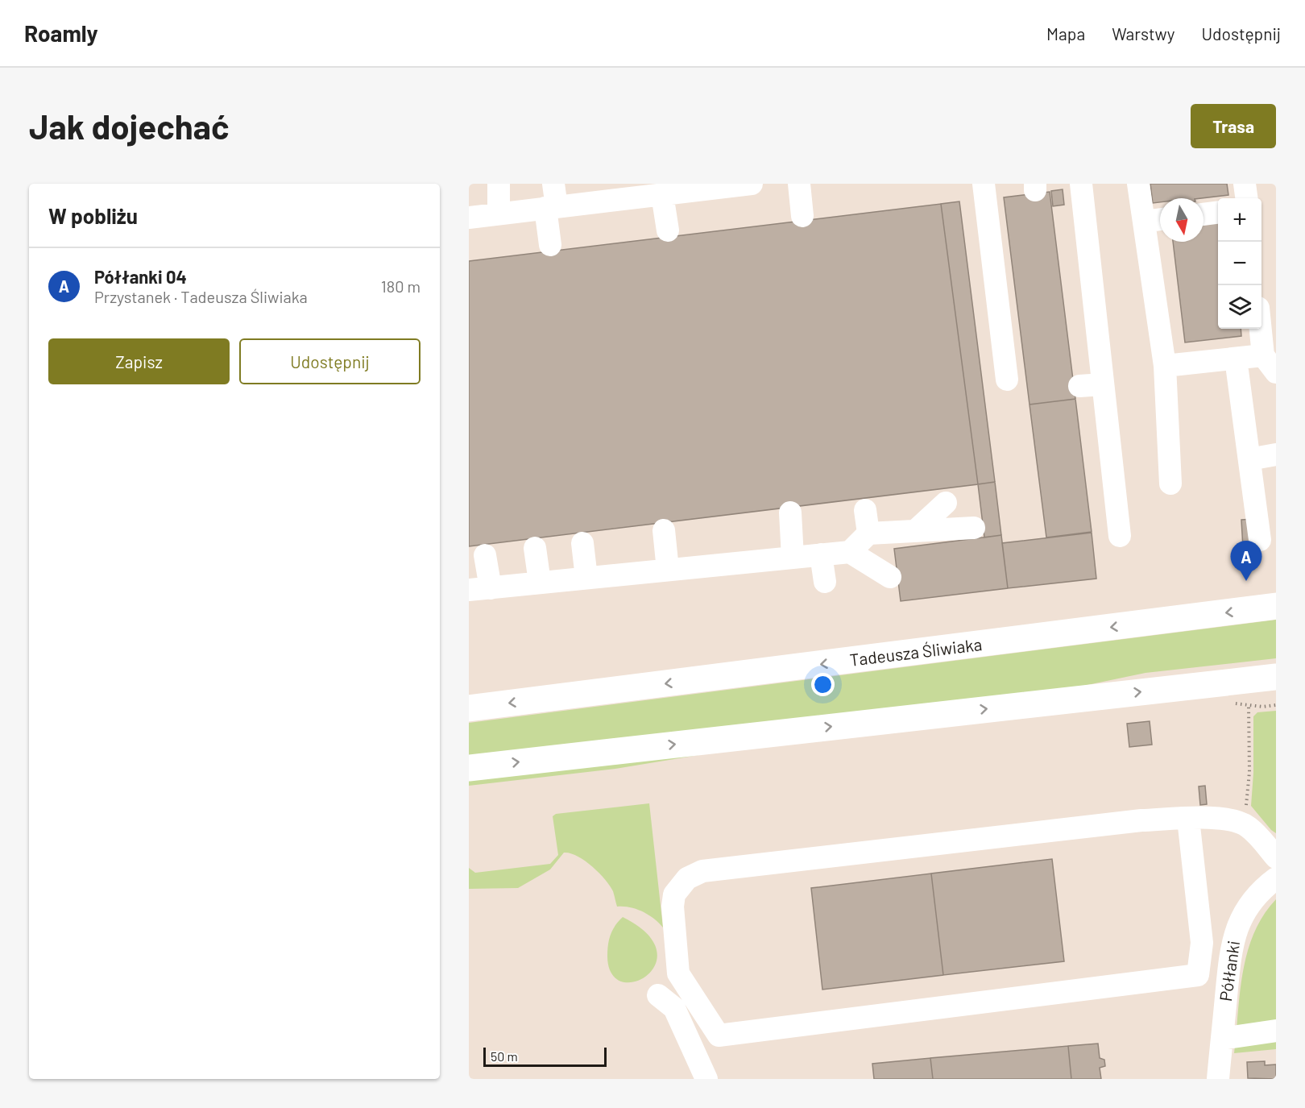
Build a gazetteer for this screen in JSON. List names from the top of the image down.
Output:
{
  "streets": {
    "main road": ["Tadeusza Śliwiaka"],
    "street": ["Półłanki"]
  },
  "scale_bar": "50 m",
  "north": "bottom",
  "page": {
    "header": "Roamly",
    "nav": ["Mapa", "Warstwy", "Udostępnij"],
    "buttons": [
      "Trasa",
      ["Zapisz", "Udostępnij"]
    ],
    "title": "Jak dojechać",
    "heading": "W pobliżu",
    "map_buttons": ["+", "−"],
    "list": [
      {
        "mark": "A",
        "name": "Półłanki 04",
        "note": "Przystanek · Tadeusza Śliwiaka",
        "value": "180 m"
      }
    ],
    "pins": "A",
    "scale": "50 m"
  }
}
